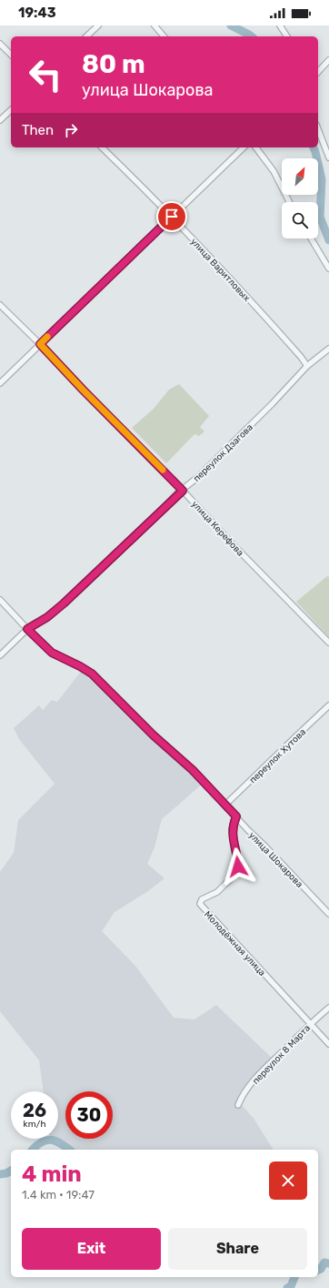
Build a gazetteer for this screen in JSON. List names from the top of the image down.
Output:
{
  "streets": {
    "street": [
      "улица Варитловых",
      "переулок Дзагова",
      "улица Керефова",
      "переулок Хутова",
      "улица Шокарова",
      "Молодёжная улица",
      "переулок 8 Марта"
    ]
  },
  "crossings": [
    ["улица Варитловых", "переулок Дзагова"],
    ["переулок Дзагова", "улица Керефова"],
    ["переулок Дзагова", "улица Шокарова"],
    ["переулок Хутова", "улица Шокарова"],
    ["улица Шокарова", "Молодёжная улица"],
    ["Молодёжная улица", "переулок 8 Марта"]
  ],
  "north": "top right",
  "page": {
    "status": "19:43",
    "turn": ["80 m", "улица Шокарова"],
    "then": "Then",
    "speed": "26 km/h",
    "limit": "30",
    "heading": ["4 min", "1.4 km · 19:47"],
    "buttons": ["Exit", "Share"]
  }
}
